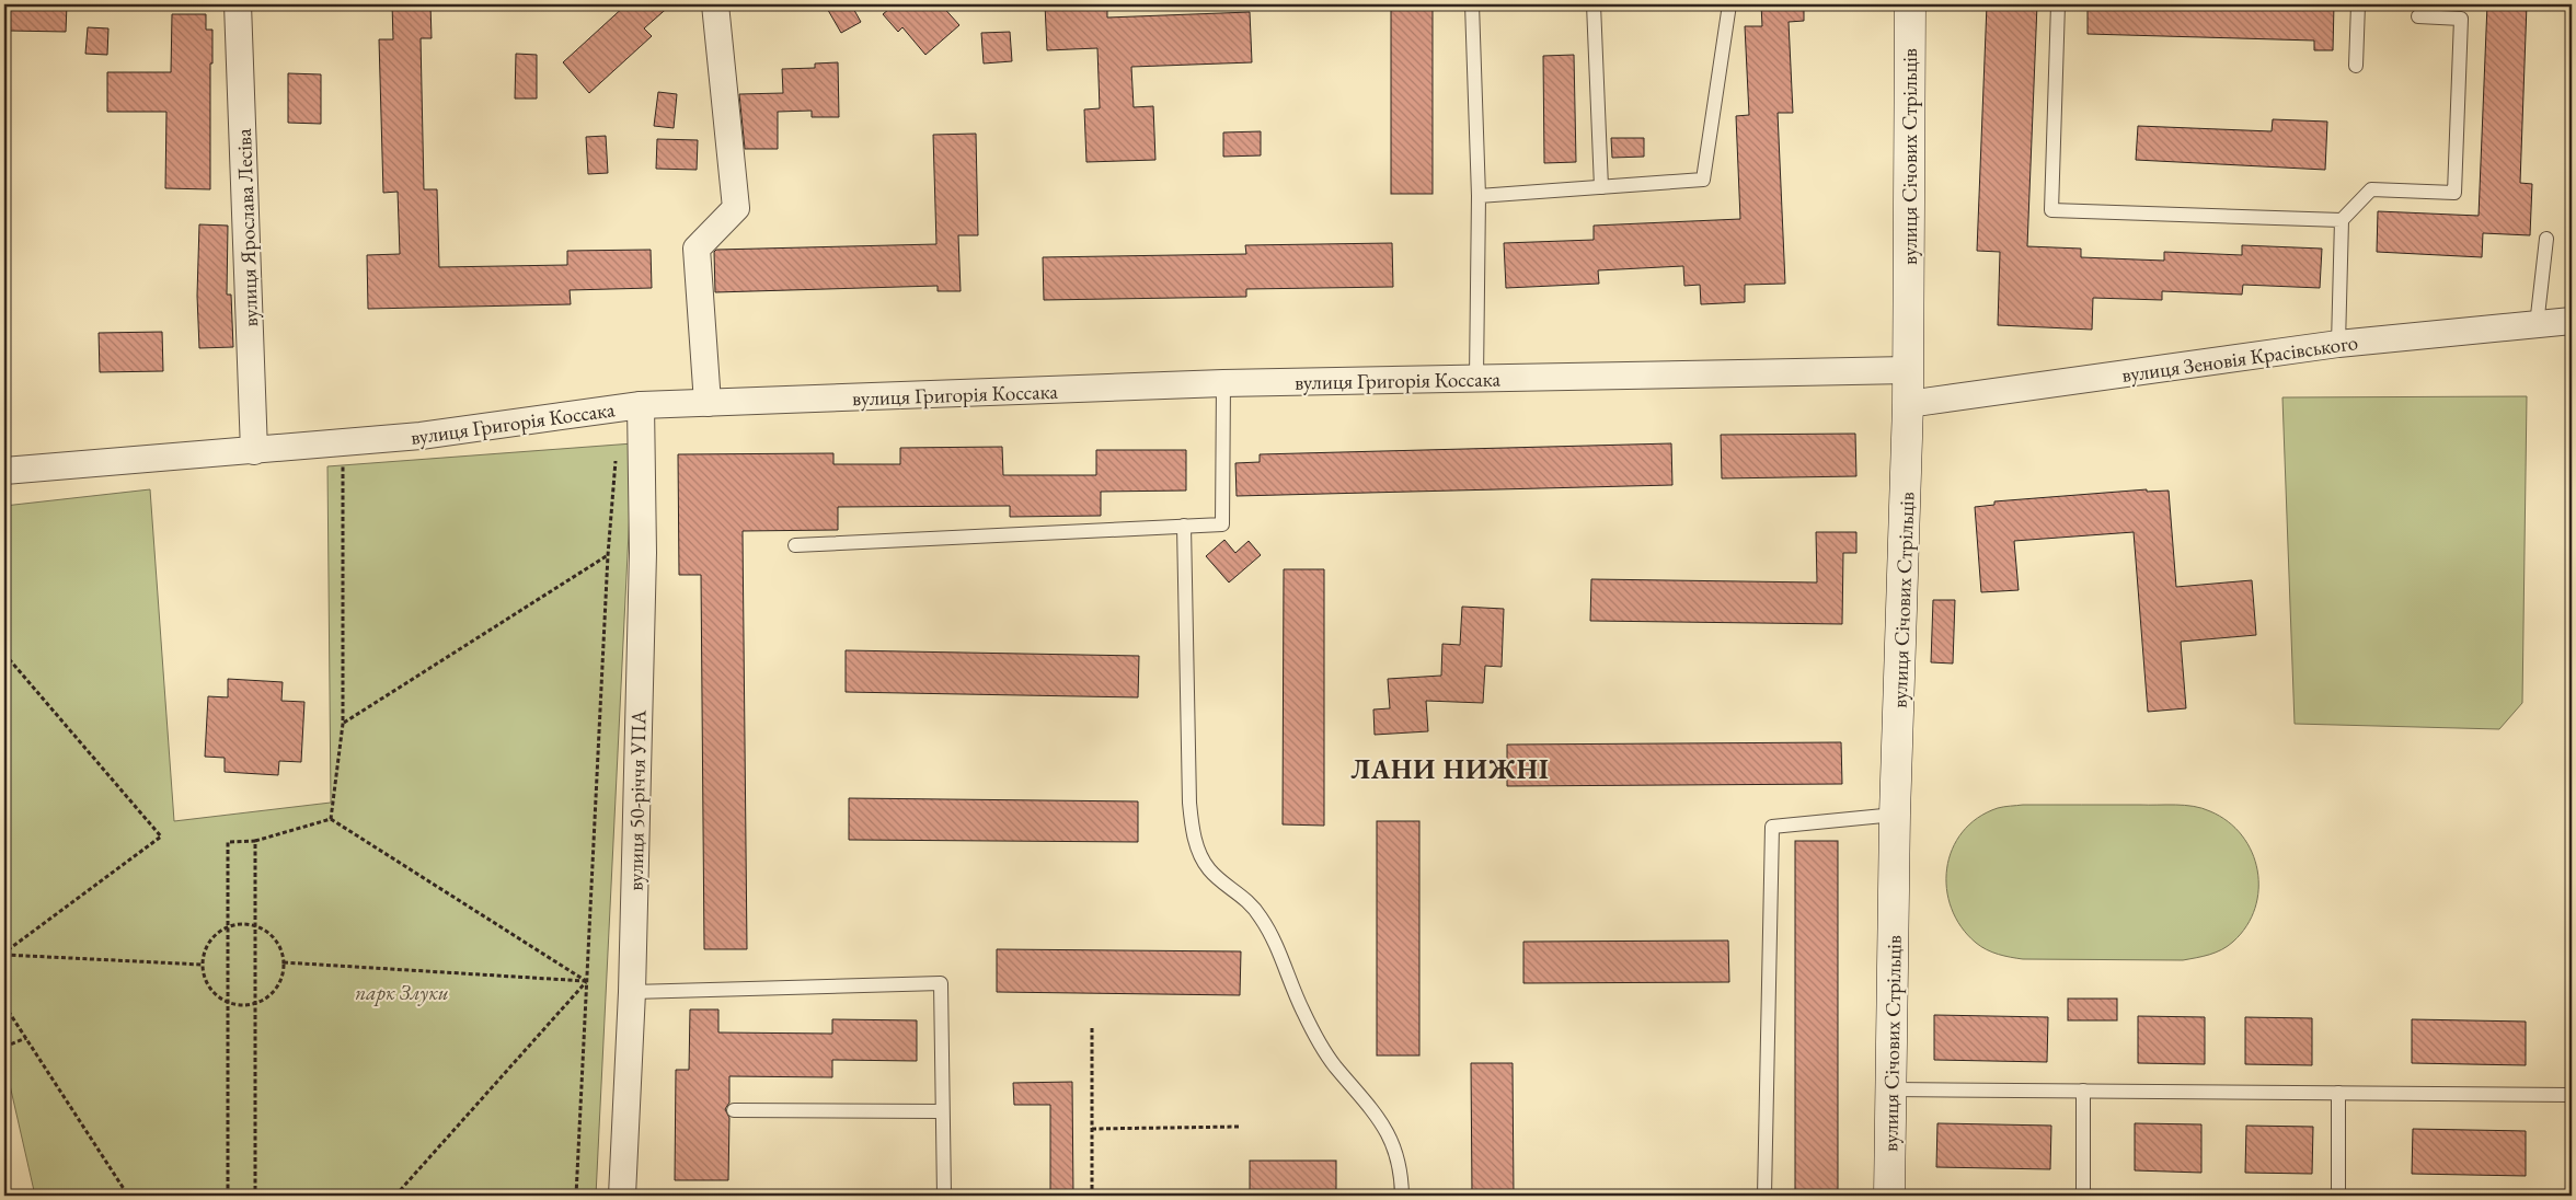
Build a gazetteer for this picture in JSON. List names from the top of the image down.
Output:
{
  "streets": {
    "street": [
      "вулиця Січових Стрільців",
      "вулиця Ярослава Лесіва",
      "вулиця Зеновія Красівського",
      "вулиця Григорія Коссака",
      "вулиця 50-річчя УПА"
    ]
  },
  "crossings": [
    ["вулиця Січових Стрільців", "вулиця Зеновія Красівського"],
    ["вулиця Січових Стрільців", "вулиця Григорія Коссака"],
    ["вулиця Ярослава Лесіва", "вулиця Григорія Коссака"],
    ["вулиця Григорія Коссака", "вулиця 50-річчя УПА"]
  ],
  "districts": ["ЛАНИ НИЖНІ"],
  "parks": ["парк Злуки"]
}
